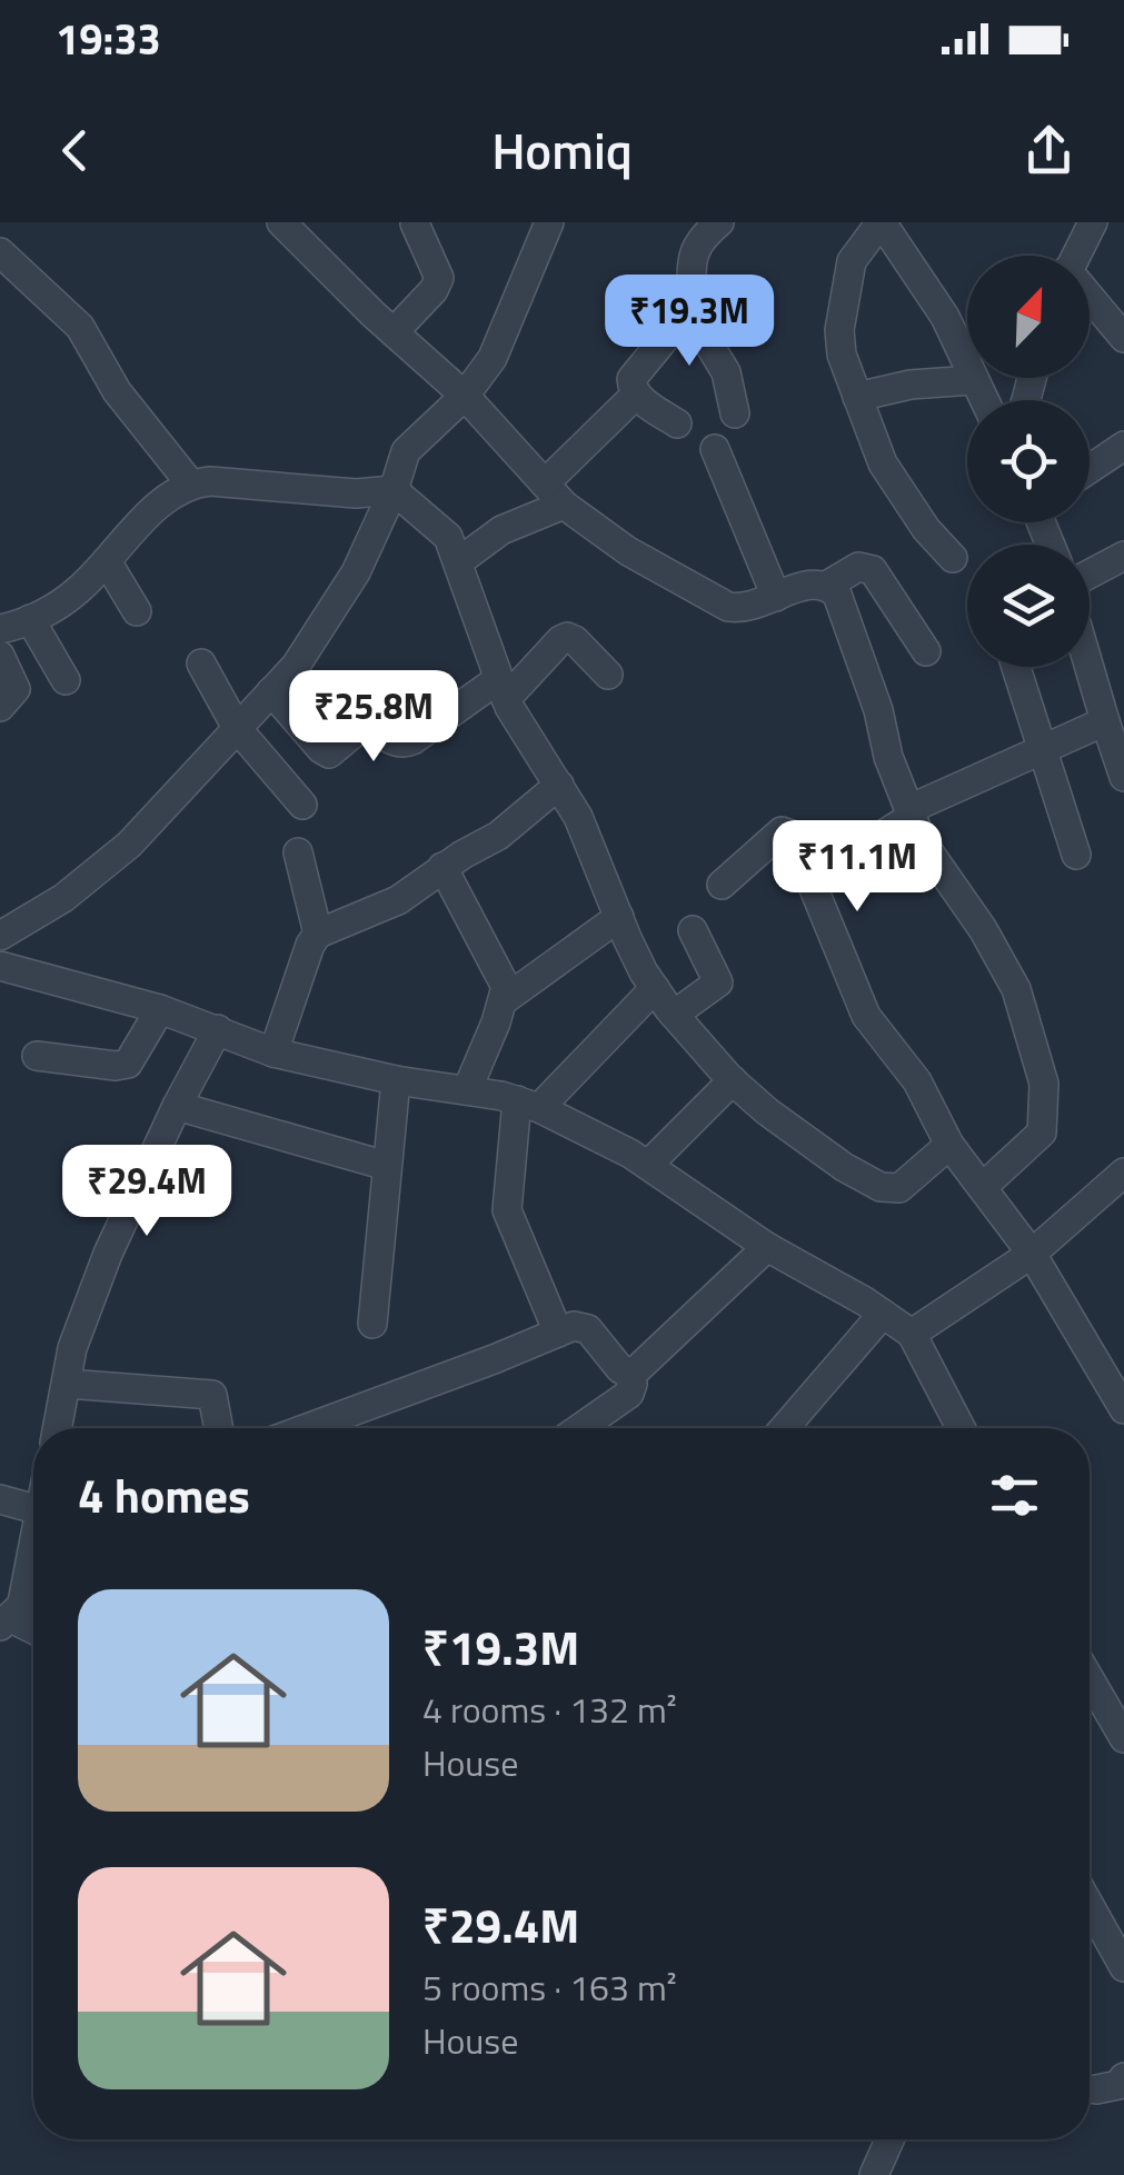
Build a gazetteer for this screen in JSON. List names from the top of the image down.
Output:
{
  "north": "top right",
  "page": {
    "status": "19:33",
    "header": "Homiq",
    "price": [
      "₹19.3M",
      "₹25.8M",
      "₹11.1M",
      "₹29.4M"
    ],
    "heading": "4 homes",
    "list": [
      {
        "name": "₹19.3M",
        "note": "4 rooms · 132 m² · House"
      },
      {
        "name": "₹29.4M",
        "note": "5 rooms · 163 m² · House"
      }
    ]
  }
}
